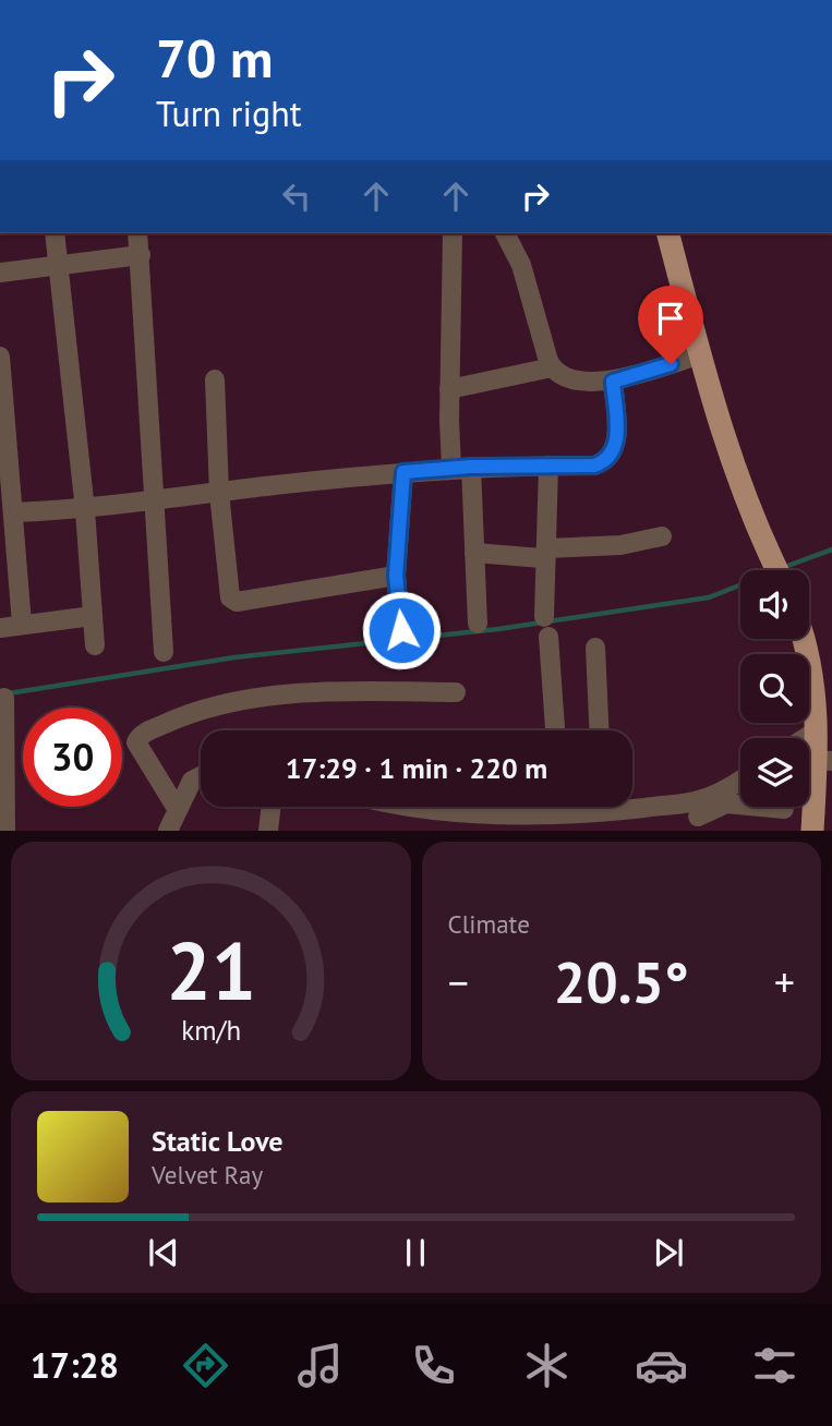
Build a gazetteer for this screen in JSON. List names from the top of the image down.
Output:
{
  "page": {
    "turn": ["70 m", "Turn right"],
    "limit": "30",
    "trip": "17:29 · 1 min · 220 m",
    "tile": "Climate",
    "heat": ["−", "20.5°", "+"],
    "song": ["Static Love", "Velvet Ray"],
    "tabs": "17:28",
    "gauge": ["21", "km/h"]
  }
}
